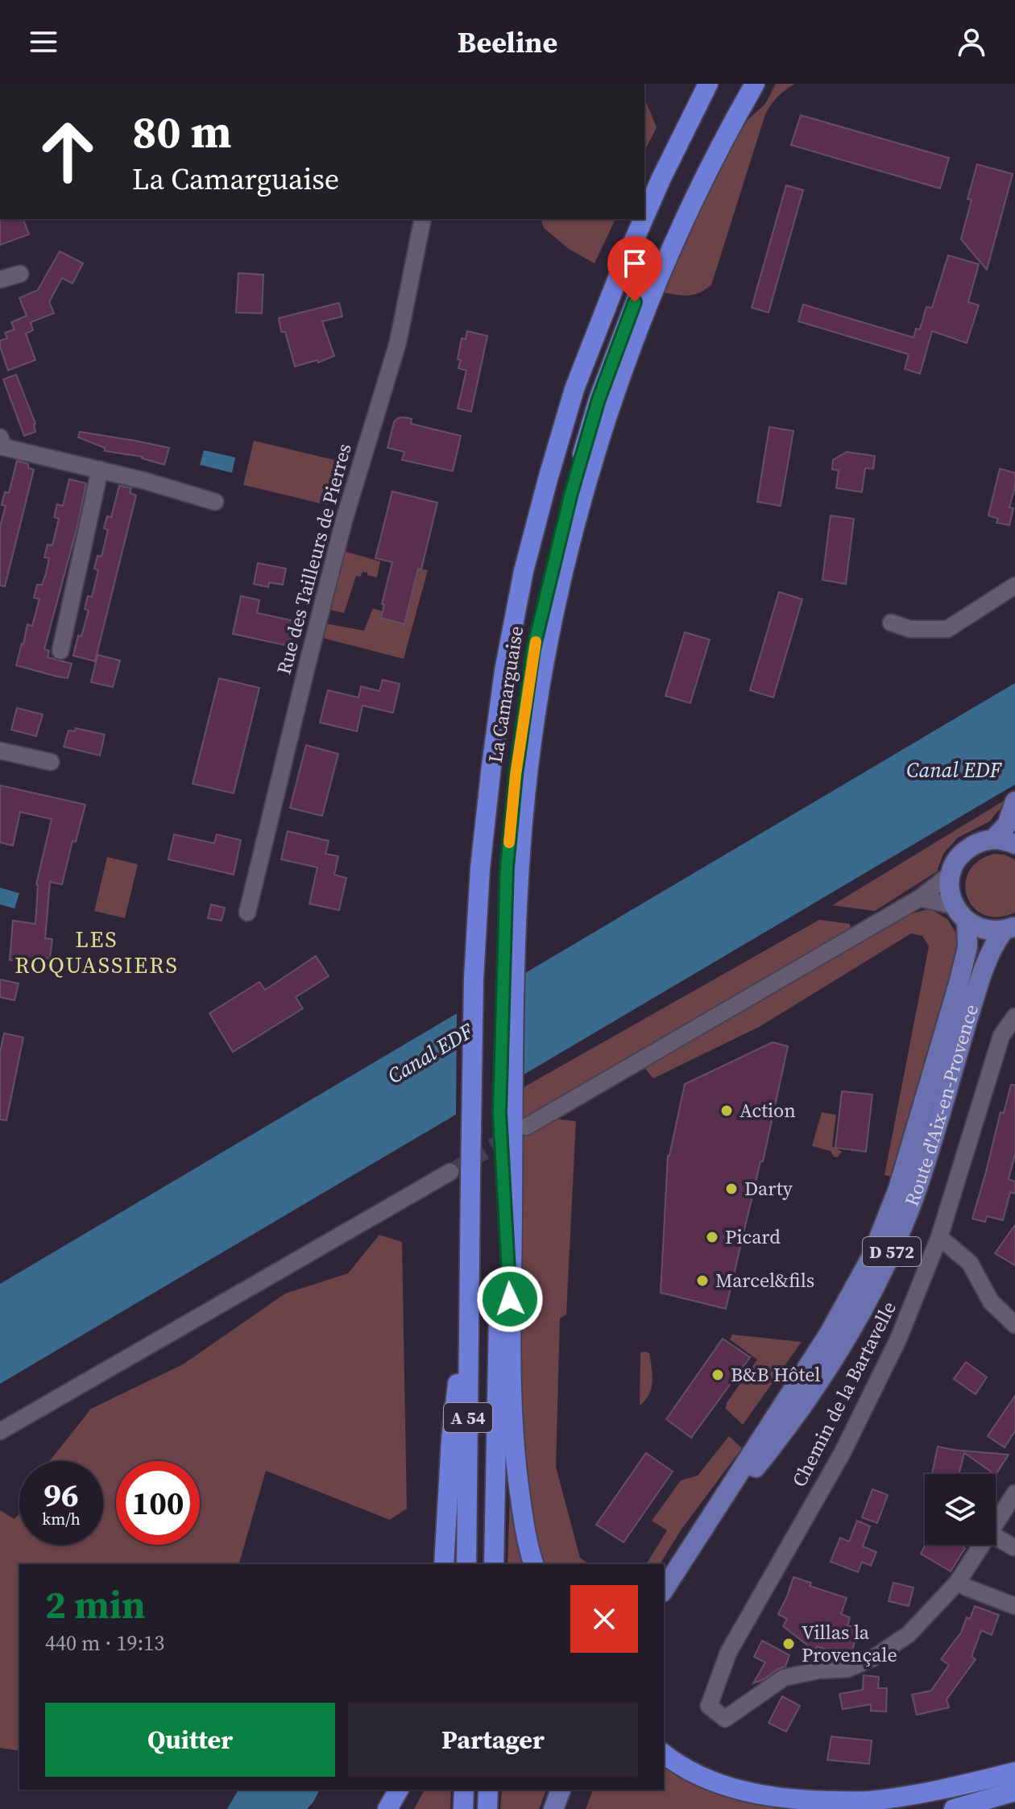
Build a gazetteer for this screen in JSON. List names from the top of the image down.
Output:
{
  "streets": {
    "highway": ["La Camarguaise", "A 54"],
    "main road": ["Route d'Aix-en-Provence", "D 572"],
    "street": ["Rue des Tailleurs de Pierres", "Chemin de la Bartavelle"]
  },
  "crossings": [
    ["La Camarguaise", "A 54"]
  ],
  "districts": ["LES ROQUASSIERS"],
  "water": ["Canal EDF"],
  "places": [
    "Action",
    "Darty",
    "Picard",
    "Marcel&fils",
    "B&B Hôtel",
    "Villas la Provençale"
  ],
  "page": {
    "header": "Beeline",
    "turn": ["80 m", "La Camarguaise"],
    "speed": "96 km/h",
    "limit": "100",
    "heading": ["2 min", "440 m · 19:13"],
    "buttons": ["Quitter", "Partager"]
  }
}
